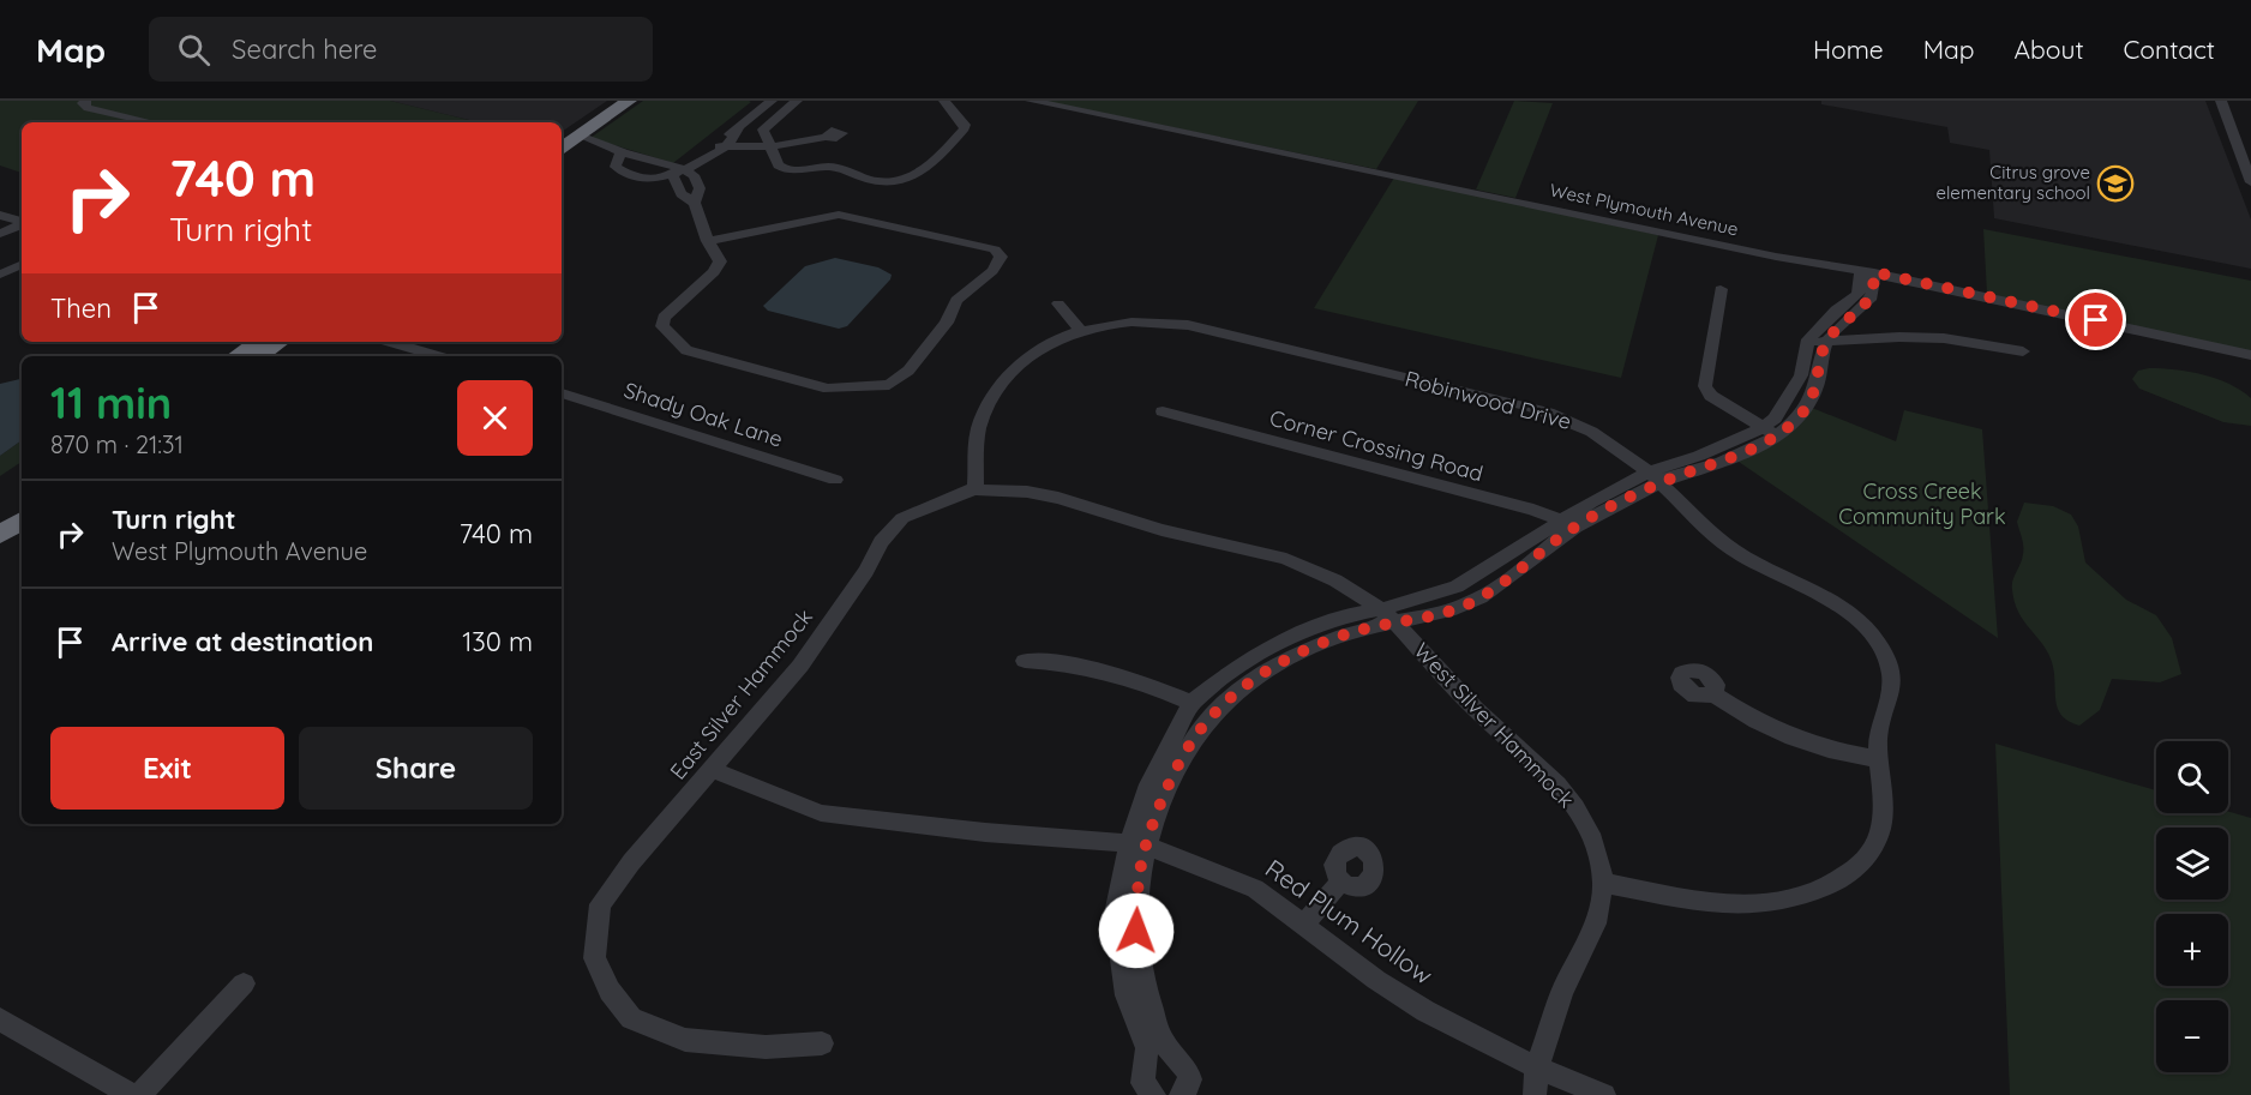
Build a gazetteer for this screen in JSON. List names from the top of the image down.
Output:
{
  "streets": {
    "street": [
      "West Plymouth Avenue",
      "Robinwood Drive",
      "Shady Oak Lane",
      "Corner Crossing Road",
      "East Silver Hammock",
      "West Silver Hammock",
      "Red Plum Hollow"
    ]
  },
  "crossings": [
    ["Robinwood Drive", "East Silver Hammock"],
    ["Robinwood Drive", "West Silver Hammock"],
    ["East Silver Hammock", "West Silver Hammock"],
    ["East Silver Hammock", "Red Plum Hollow"],
    ["West Silver Hammock", "Red Plum Hollow"]
  ],
  "parks": ["Cross Creek Community Park"],
  "places": {
    "school or university": ["Citrus grove elementary school"]
  },
  "page": {
    "header": "Map",
    "search": "Search here",
    "nav": [
      "Home",
      "Map",
      "About",
      "Contact"
    ],
    "turn": ["740 m", "Turn right"],
    "then": "Then",
    "heading": ["11 min", "870 m · 21:31"],
    "list": [
      {
        "name": "Turn right",
        "note": "West Plymouth Avenue",
        "value": "740 m"
      },
      {
        "name": "Arrive at destination",
        "value": "130 m"
      }
    ],
    "buttons": ["Exit", "Share"],
    "map_buttons": ["+", "−"]
  }
}
